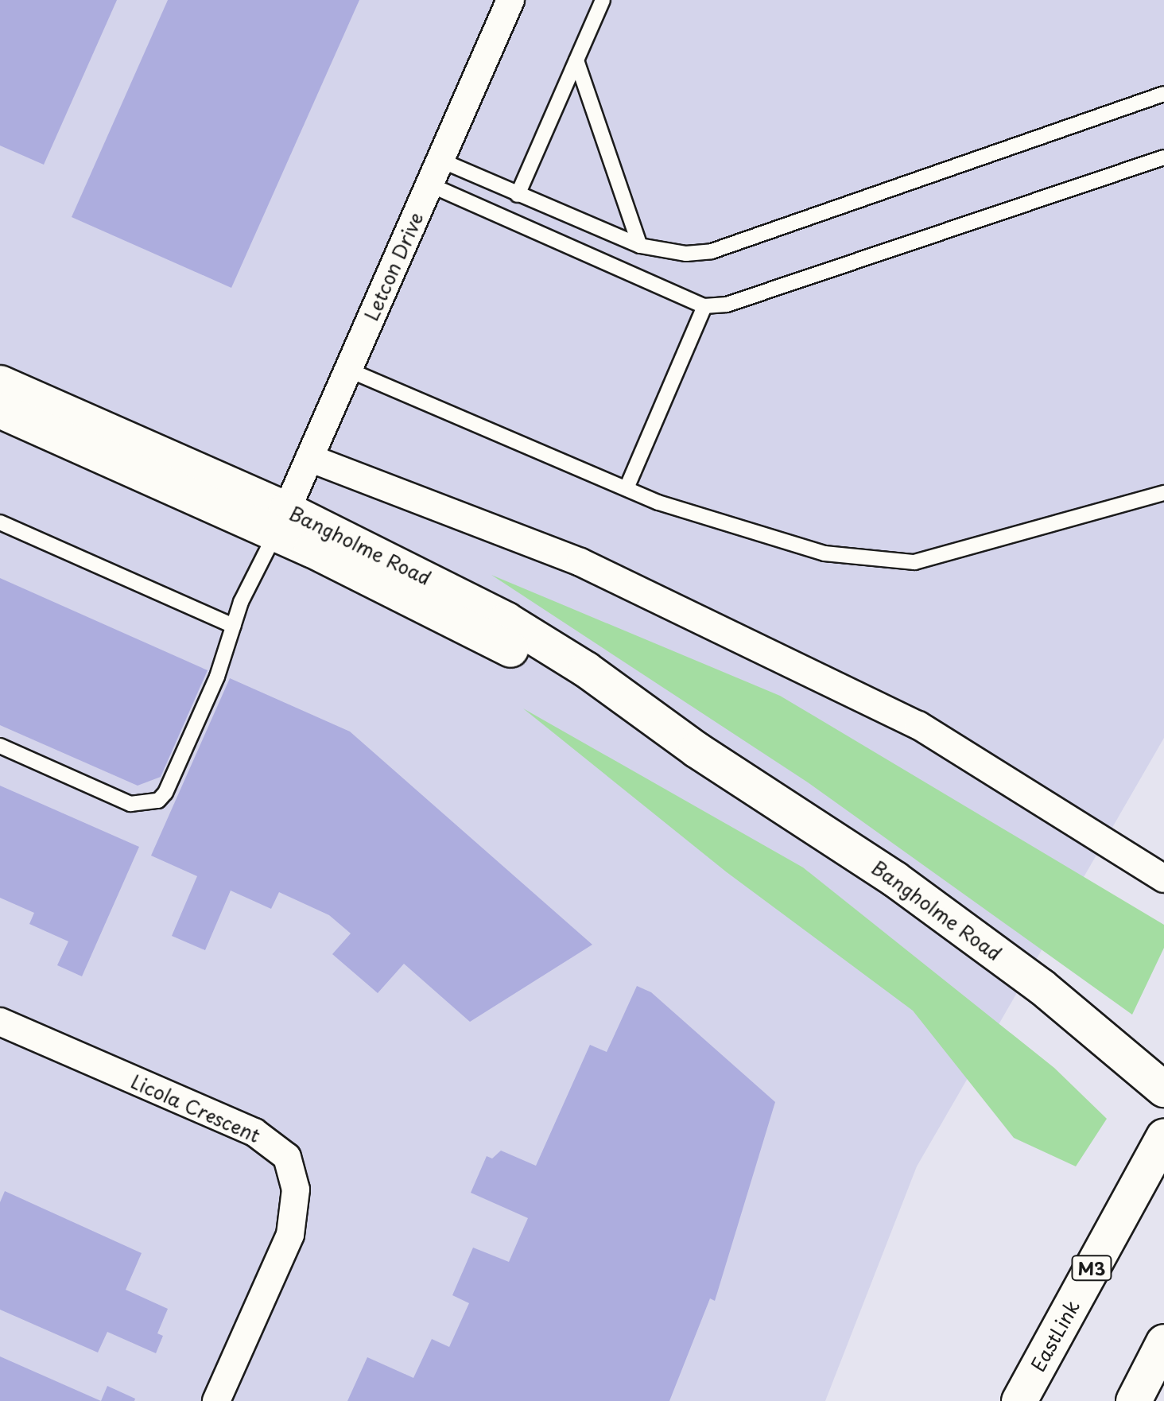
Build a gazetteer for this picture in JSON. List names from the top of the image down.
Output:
{
  "streets": {
    "main road": ["Bangholme Road", "M3", "EastLink"],
    "street": ["Letcon Drive", "Licola Crescent"]
  },
  "crossings": [
    ["Letcon Drive", "Bangholme Road"]
  ]
}
